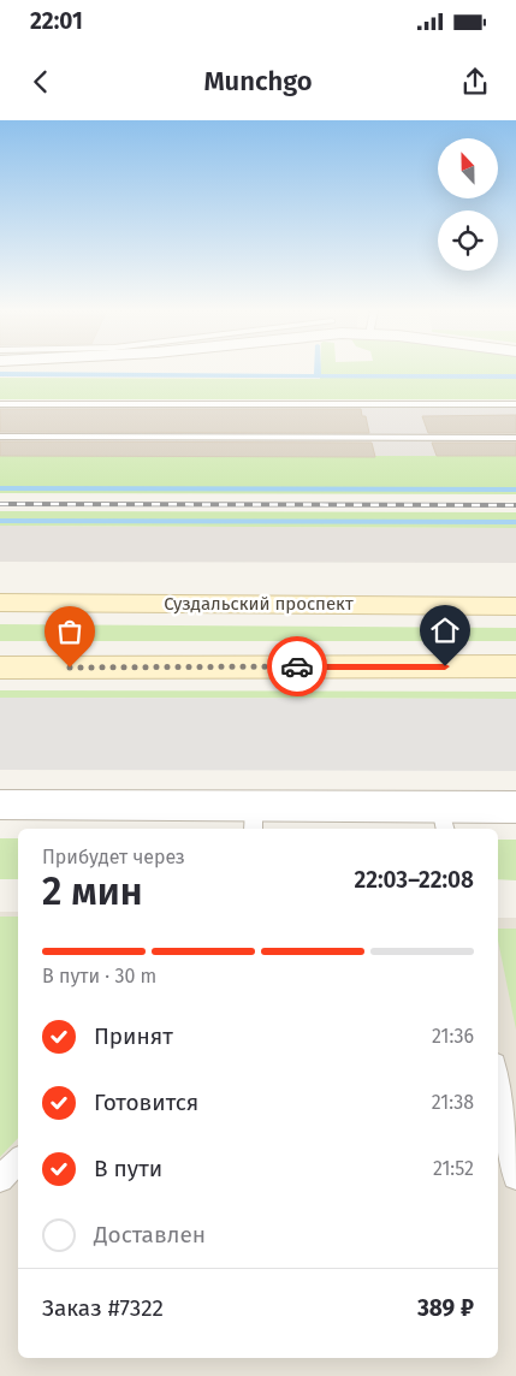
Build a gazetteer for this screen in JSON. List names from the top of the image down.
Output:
{
  "streets": {
    "main road": ["Суздальский проспект"]
  },
  "north": "top",
  "page": {
    "status": "22:01",
    "header": "Munchgo",
    "heading": ["2 мин", "Прибудет через", "22:03–22:08"],
    "panel": ["Заказ #7322", "389 ₽"],
    "bar": "В пути · 30 m",
    "list": [
      ["Принят", "21:36"],
      ["Готовится", "21:38"],
      ["В пути", "21:52"],
      "Доставлен"
    ]
  }
}
